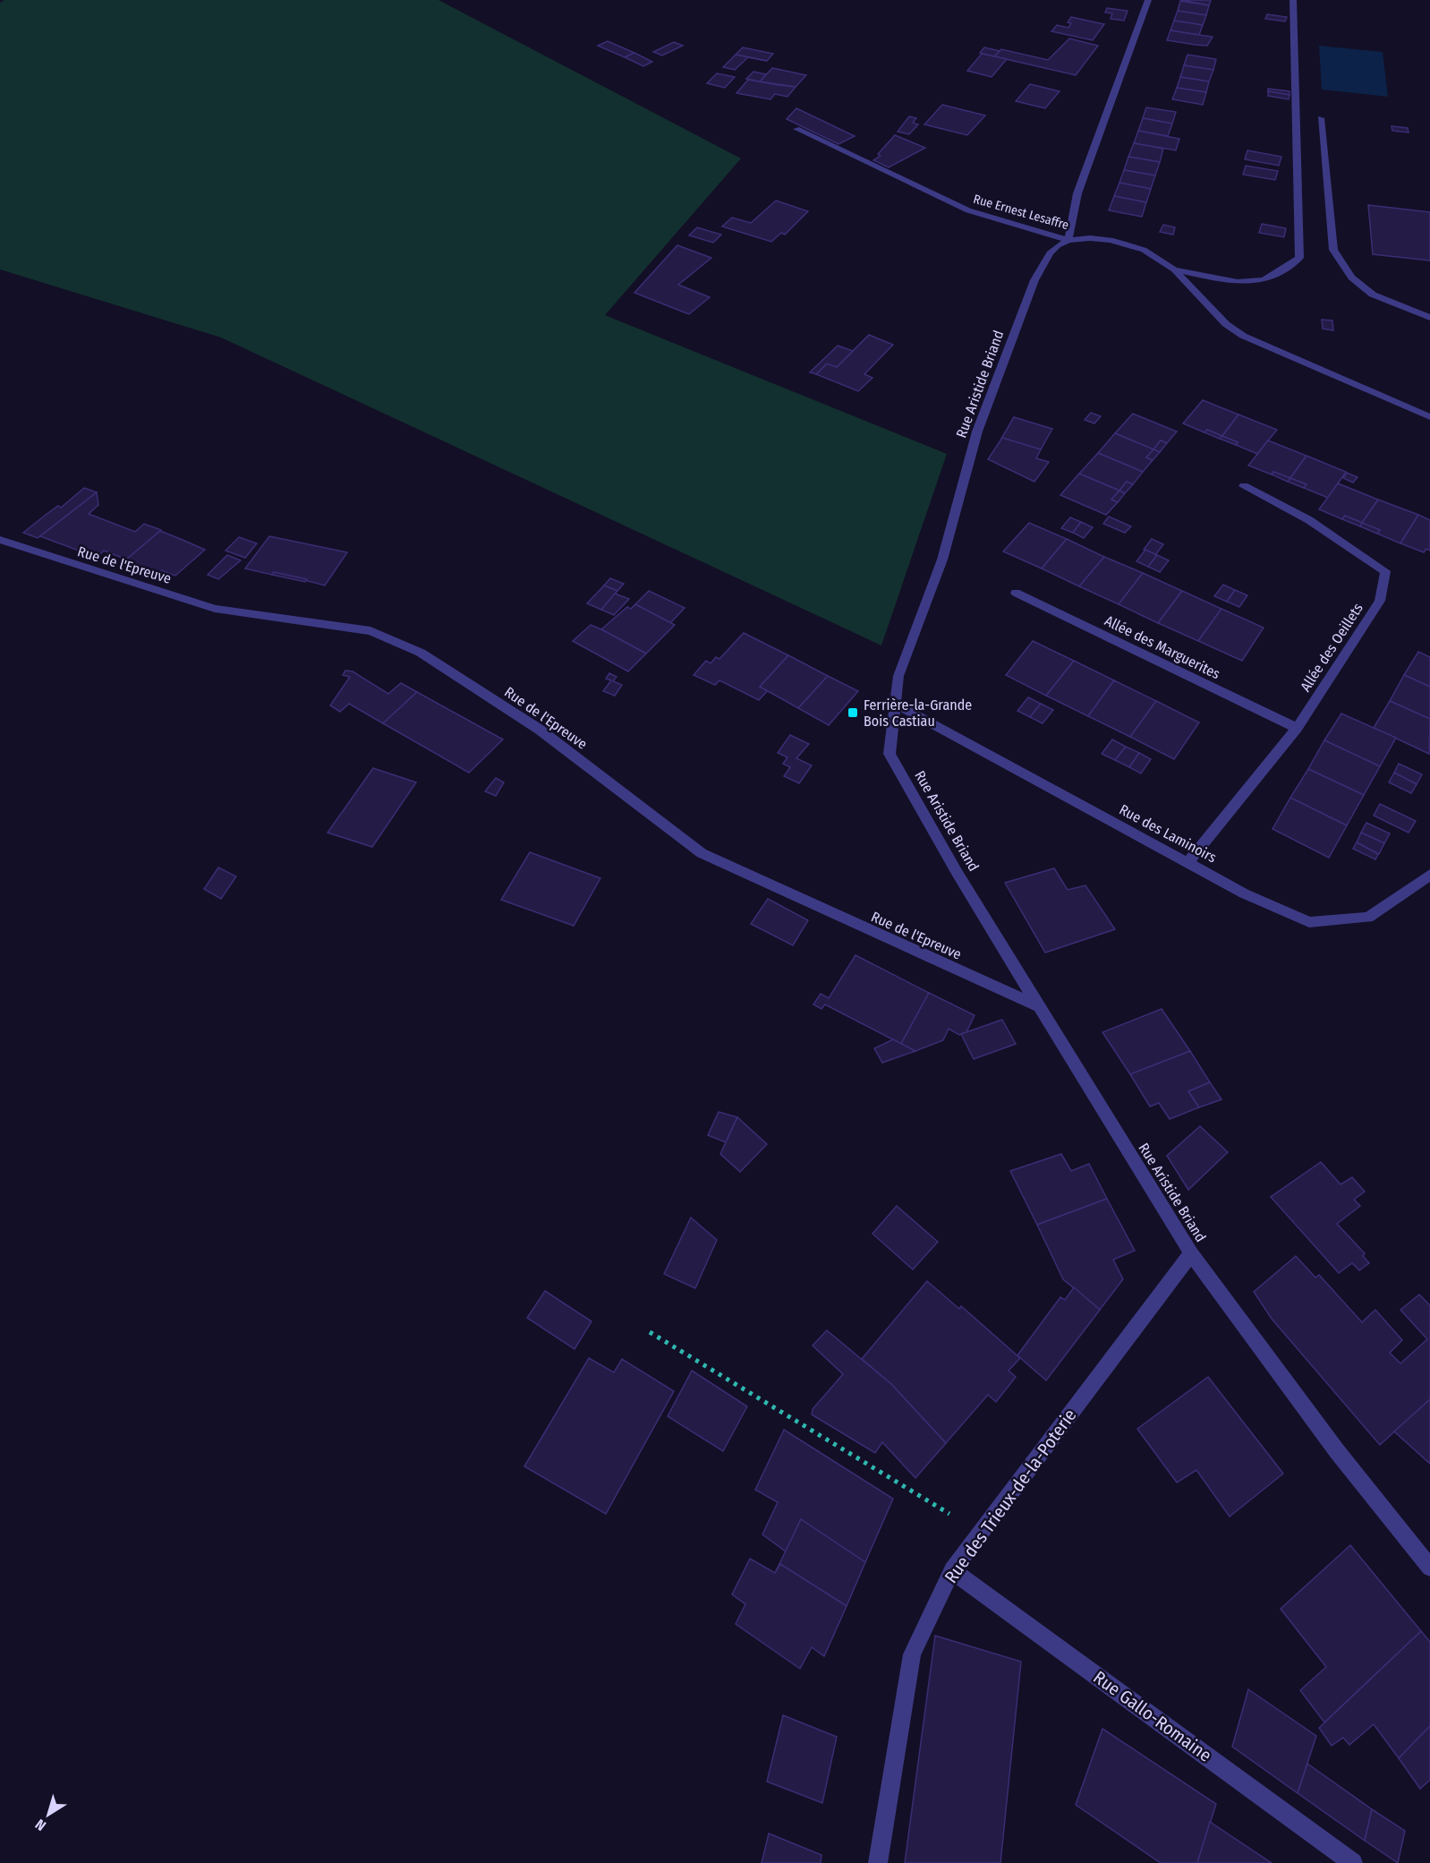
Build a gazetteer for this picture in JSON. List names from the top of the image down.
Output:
{
  "streets": {
    "street": [
      "Rue Ernest Lesaffre",
      "Rue Aristide Briand",
      "Rue de l'Epreuve",
      "Allée des Marguerites",
      "Allée des Oeillets",
      "Rue des Laminoirs",
      "Rue des Trieux-de-la-Poterie",
      "Rue Gallo-Romaine"
    ]
  },
  "crossings": [
    ["Rue Ernest Lesaffre", "Rue Aristide Briand"],
    ["Rue Aristide Briand", "Rue de l'Epreuve"],
    ["Rue Aristide Briand", "Rue des Laminoirs"],
    ["Rue Aristide Briand", "Rue des Trieux-de-la-Poterie"],
    ["Allée des Marguerites", "Allée des Oeillets"],
    ["Allée des Oeillets", "Rue des Laminoirs"],
    ["Rue des Trieux-de-la-Poterie", "Rue Gallo-Romaine"]
  ],
  "places": {
    "transit": ["Ferrière-la-Grande Bois Castiau"]
  },
  "north": "bottom left"
}
